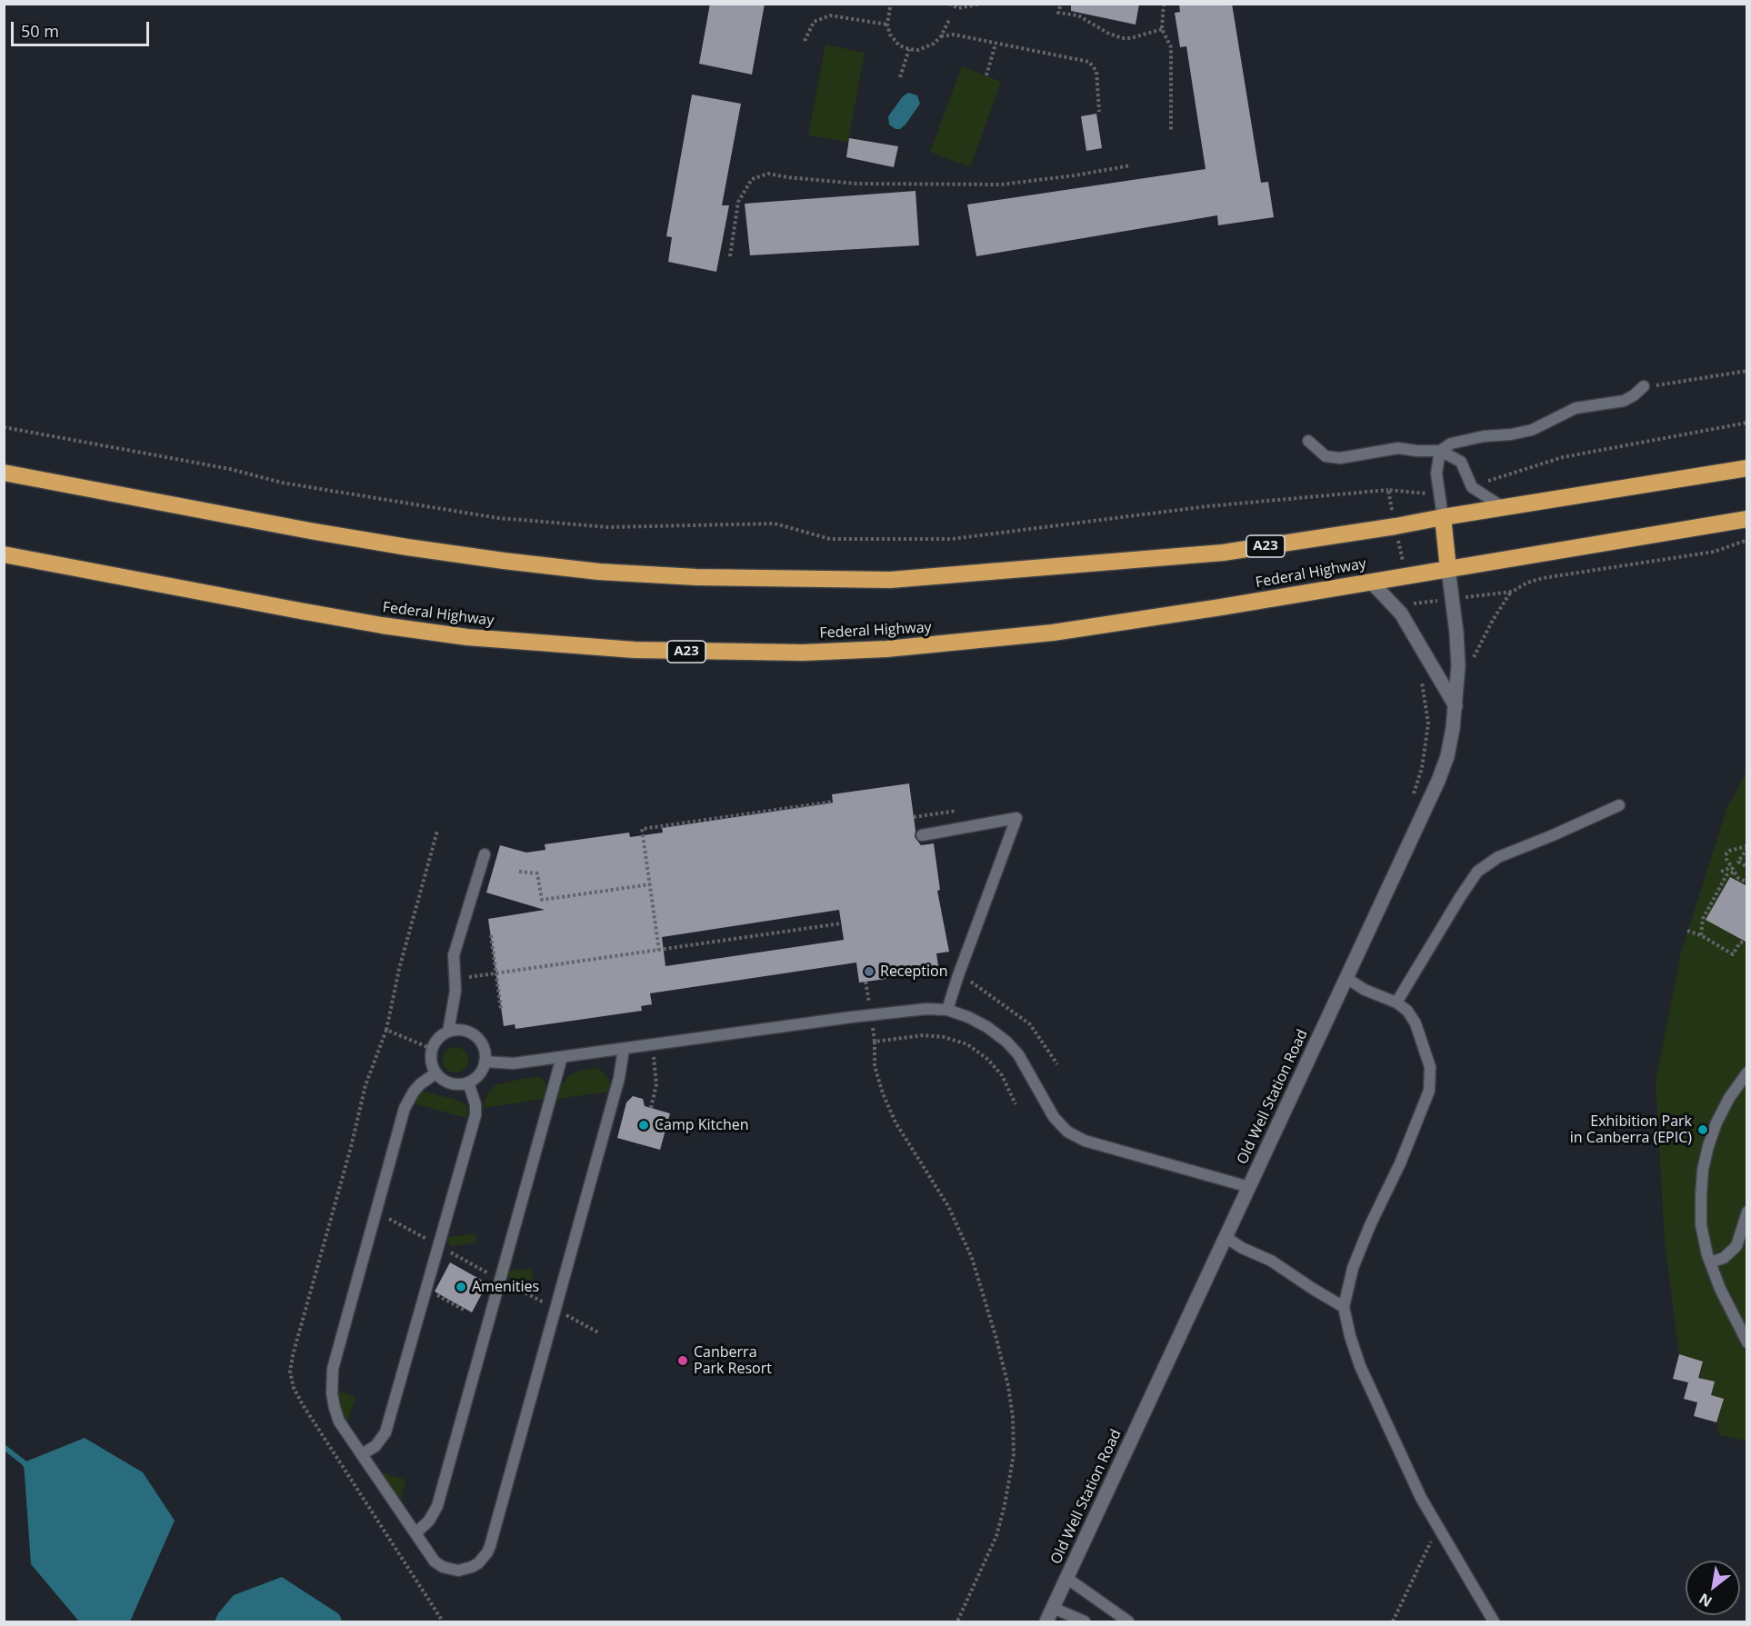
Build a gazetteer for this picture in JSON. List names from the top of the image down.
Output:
{
  "streets": {
    "highway": ["A23", "Federal Highway"],
    "street": ["Old Well Station Road"]
  },
  "crossings": [
    ["Federal Highway", "Old Well Station Road"]
  ],
  "places": [
    "Reception",
    "Camp Kitchen",
    "Exhibition Park in Canberra (EPIC)",
    "Amenities",
    "Canberra Park Resort"
  ],
  "scale_bar": "50 m",
  "north": "bottom left"
}
